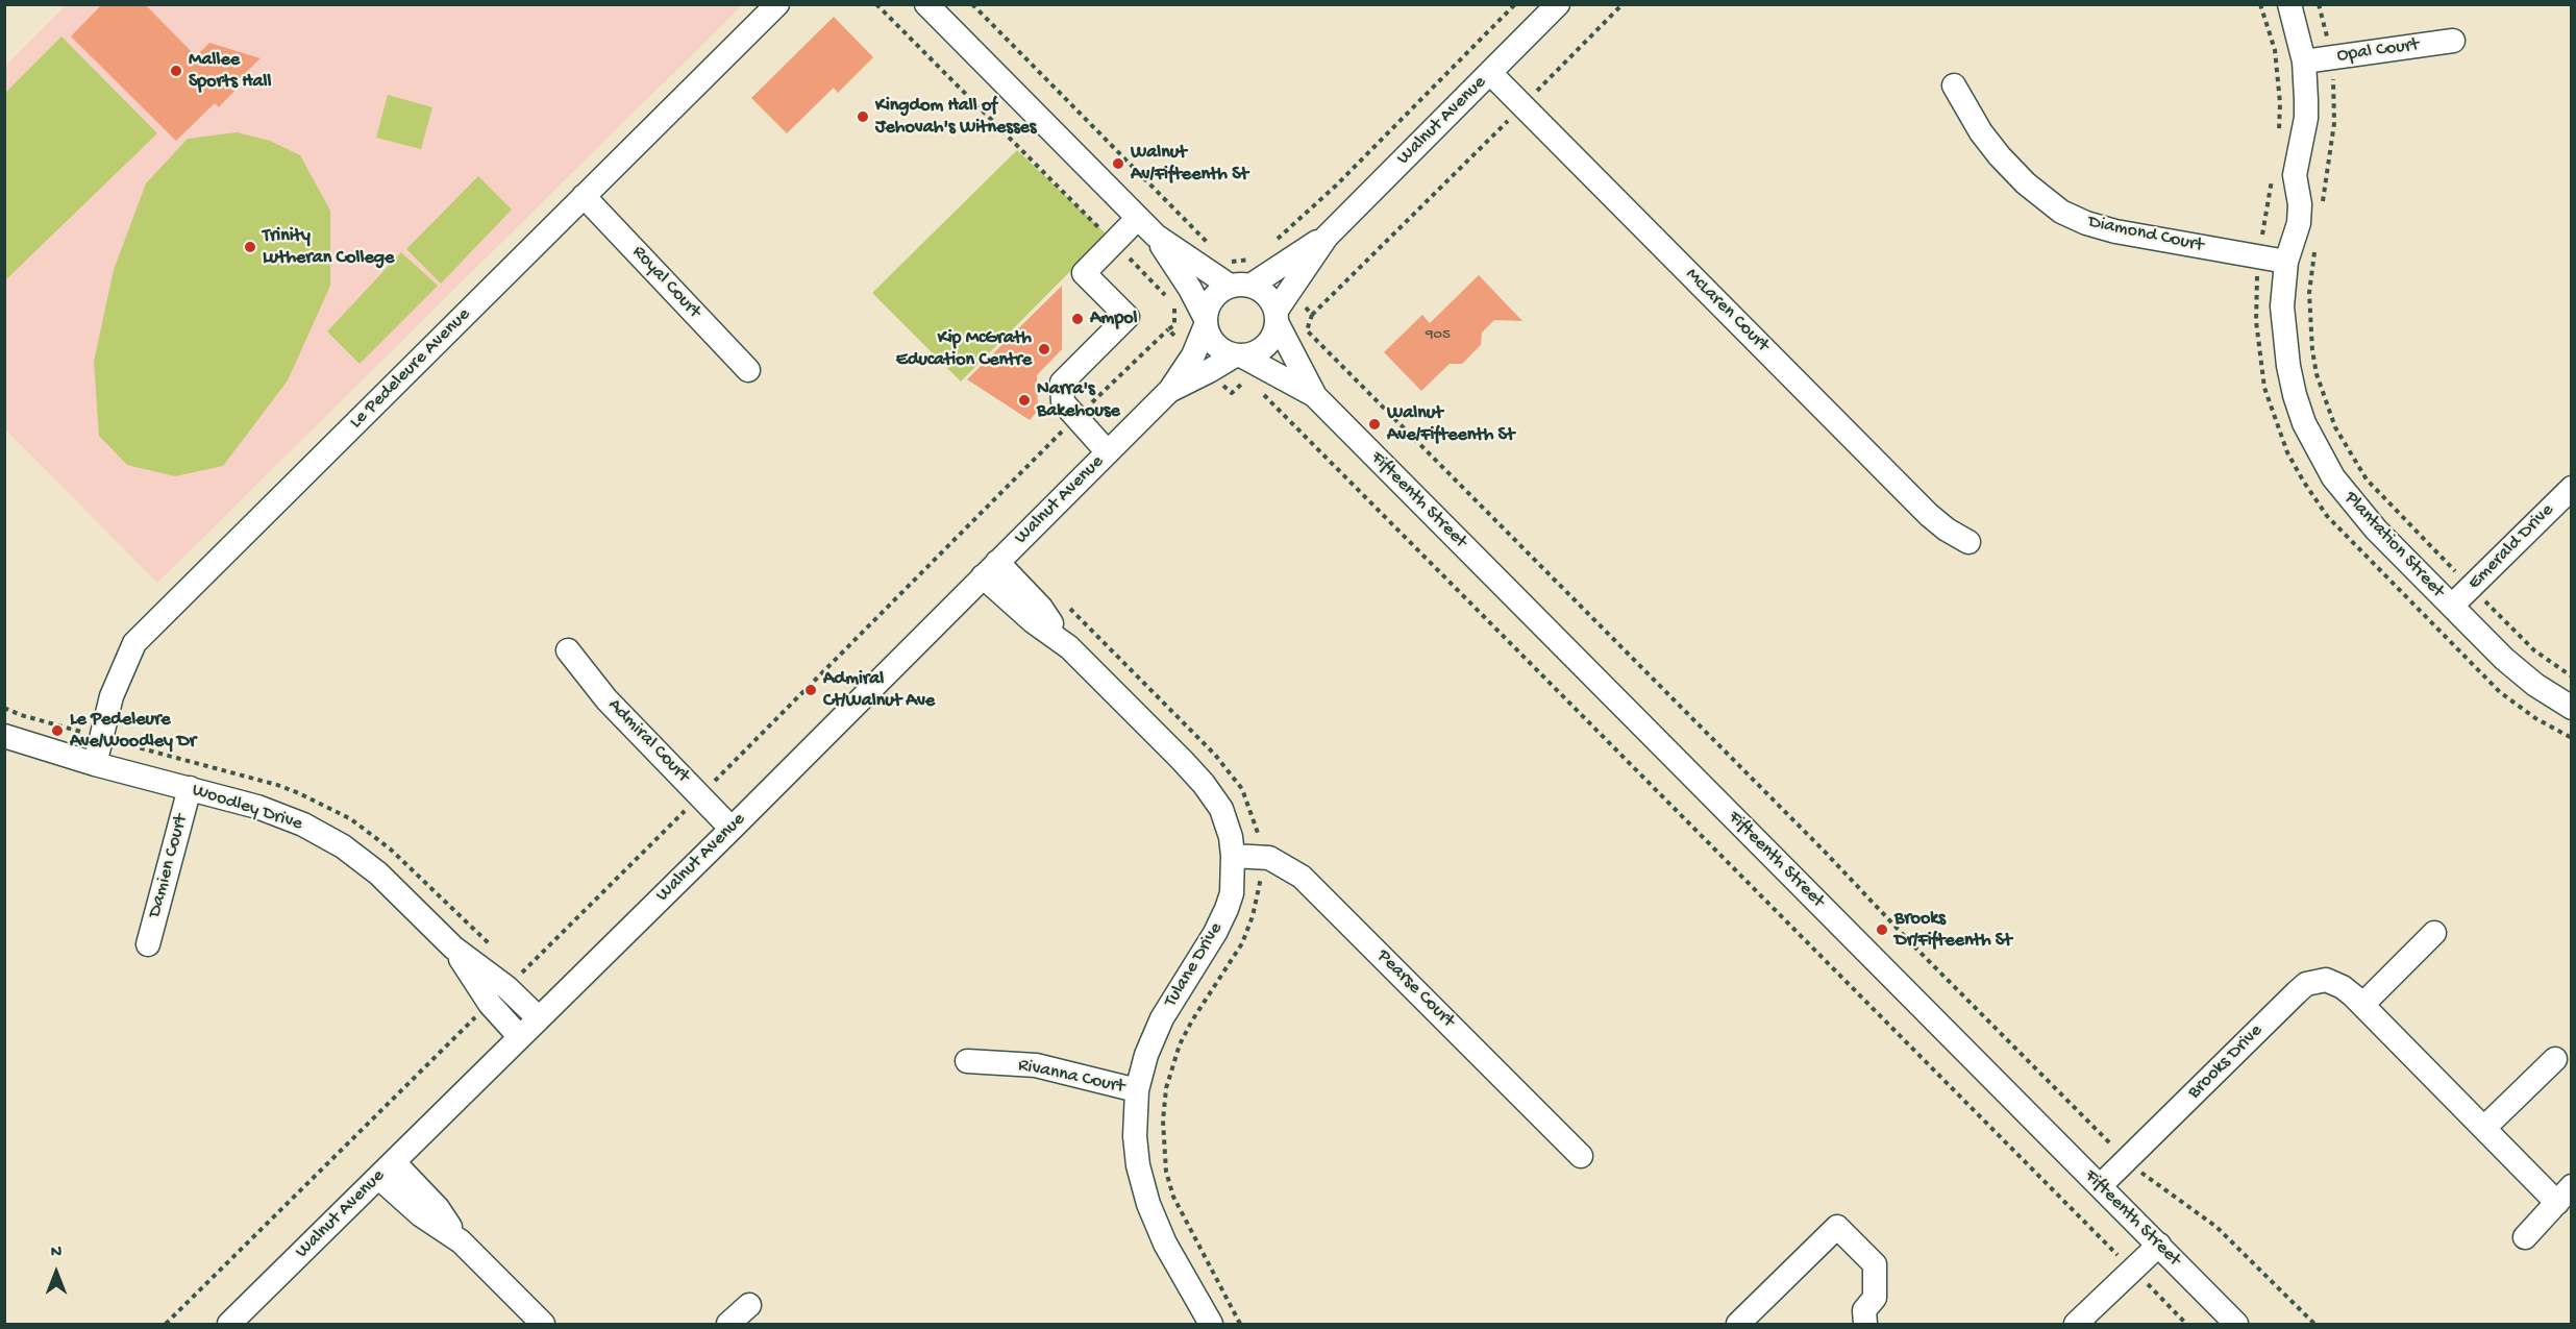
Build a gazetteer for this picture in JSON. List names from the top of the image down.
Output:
{
  "streets": {
    "street": [
      "Opal Court",
      "Walnut Avenue",
      "Diamond Court",
      "Royal Court",
      "McLaren Court",
      "Le Pedeleure Avenue",
      "Fifteenth Street",
      "Plantation Street",
      "Emerald Drive",
      "Admiral Court",
      "Woodley Drive",
      "Damien Court",
      "Tulane Drive",
      "Pearse Court",
      "Brooks Drive",
      "Rivanna Court"
    ]
  },
  "crossings": [
    ["Opal Court", "Plantation Street"],
    ["Walnut Avenue", "McLaren Court"],
    ["Walnut Avenue", "Fifteenth Street"],
    ["Walnut Avenue", "Admiral Court"],
    ["Walnut Avenue", "Woodley Drive"],
    ["Walnut Avenue", "Tulane Drive"],
    ["Diamond Court", "Plantation Street"],
    ["Royal Court", "Le Pedeleure Avenue"],
    ["Le Pedeleure Avenue", "Woodley Drive"],
    ["Fifteenth Street", "Brooks Drive"],
    ["Plantation Street", "Emerald Drive"],
    ["Woodley Drive", "Damien Court"],
    ["Tulane Drive", "Pearse Court"],
    ["Tulane Drive", "Rivanna Court"]
  ],
  "places": [
    "Mallee Sports Hall",
    "Kingdom Hall of Jehovah's Witnesses",
    "Walnut Av/Fifteenth St",
    "Trinity Lutheran College",
    "Ampol",
    "Kip McGrath Education Centre",
    "Narra's Bakehouse",
    "Walnut Ave/Fifteenth St",
    "Admiral Ct/Walnut Ave",
    "Le Pedeleure Ave/Woodley Dr",
    "Brooks Dr/Fifteenth St"
  ],
  "house_numbers": ["905"],
  "north": "top"
}
